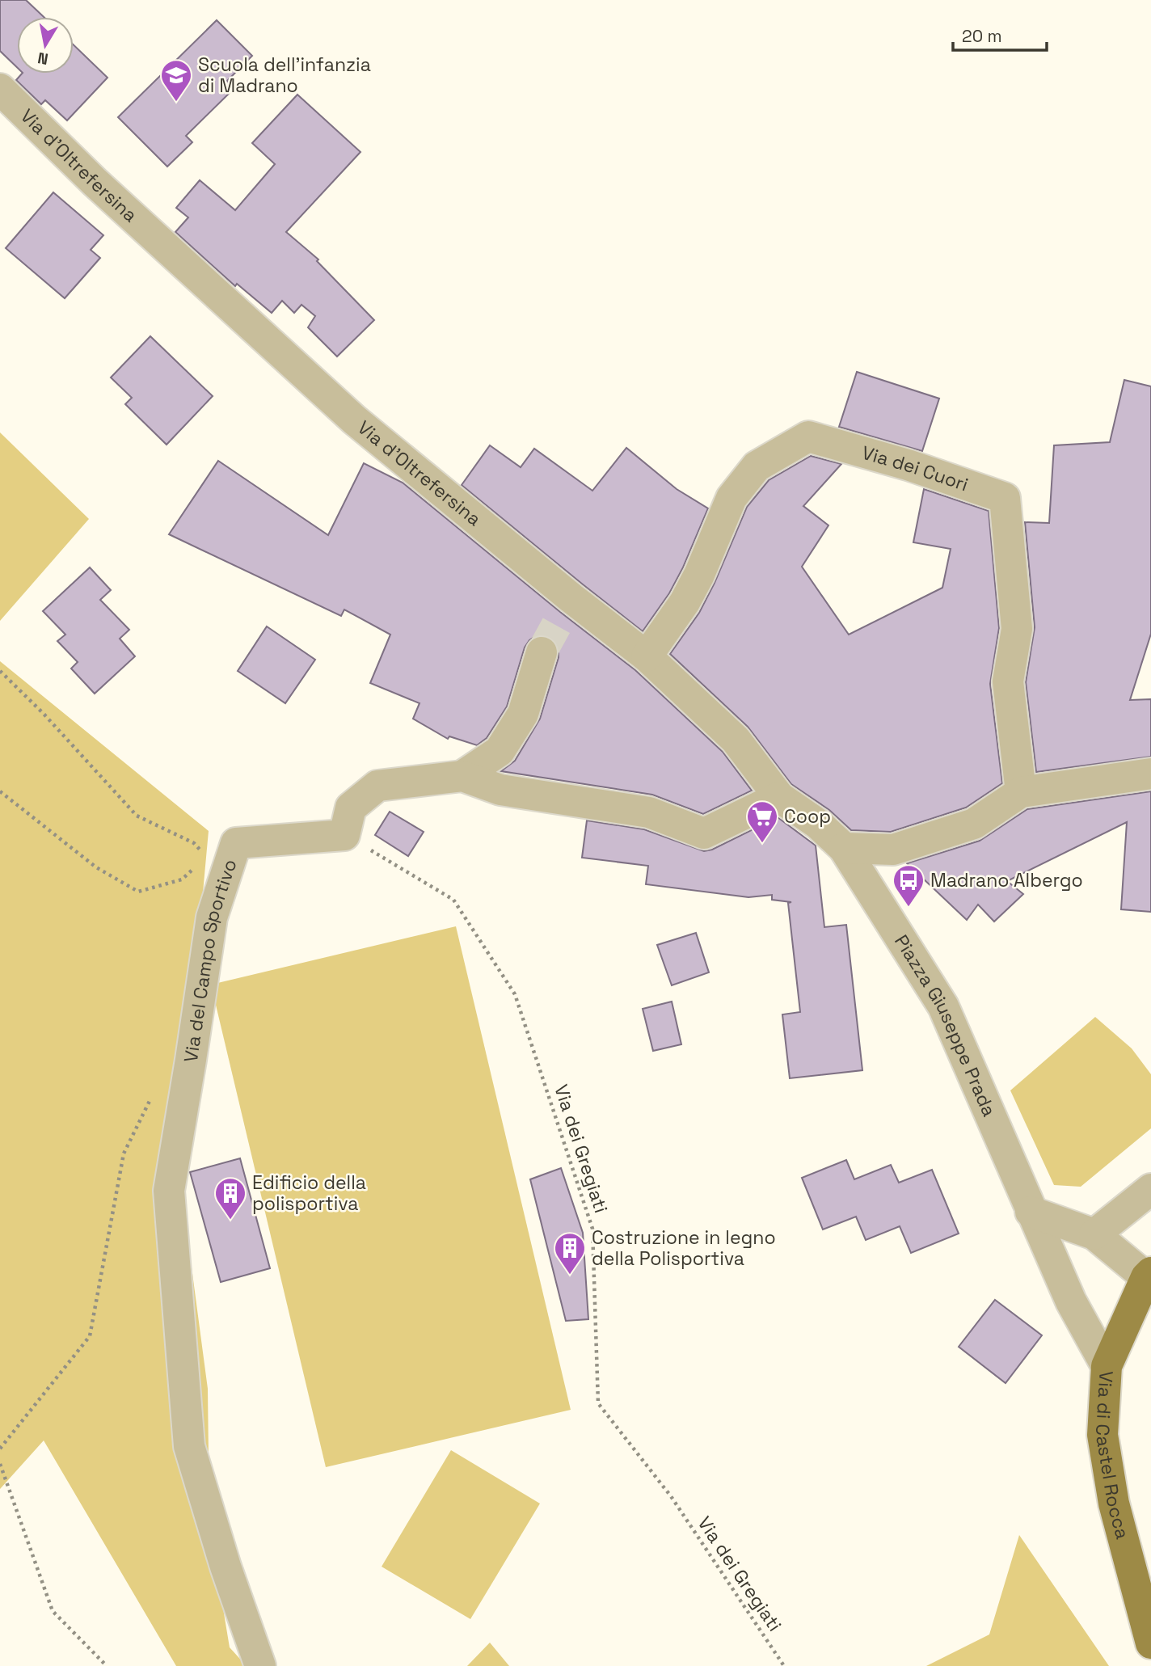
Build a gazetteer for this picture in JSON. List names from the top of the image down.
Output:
{
  "streets": {
    "main road": ["Via di Castel Rocca"],
    "street": [
      "Via d'Oltrefersina",
      "Via dei Cuori",
      "Via del Campo Sportivo",
      "Piazza Giuseppe Prada"
    ],
    "path": ["Via dei Gregiati"]
  },
  "crossings": [
    ["Via d'Oltrefersina", "Via dei Cuori"],
    ["Via d'Oltrefersina", "Piazza Giuseppe Prada"],
    ["Via del Campo Sportivo", "Via dei Gregiati"],
    ["Piazza Giuseppe Prada", "Via di Castel Rocca"]
  ],
  "places": {
    "school or university": ["Scuola dell'infanzia di Madrano"],
    "supermarket": ["Coop"],
    "bus stop": ["Madrano Albergo"],
    "building": ["Edificio della polisportiva", "Costruzione in legno della Polisportiva"]
  },
  "scale_bar": "20 m",
  "north": "bottom"
}
